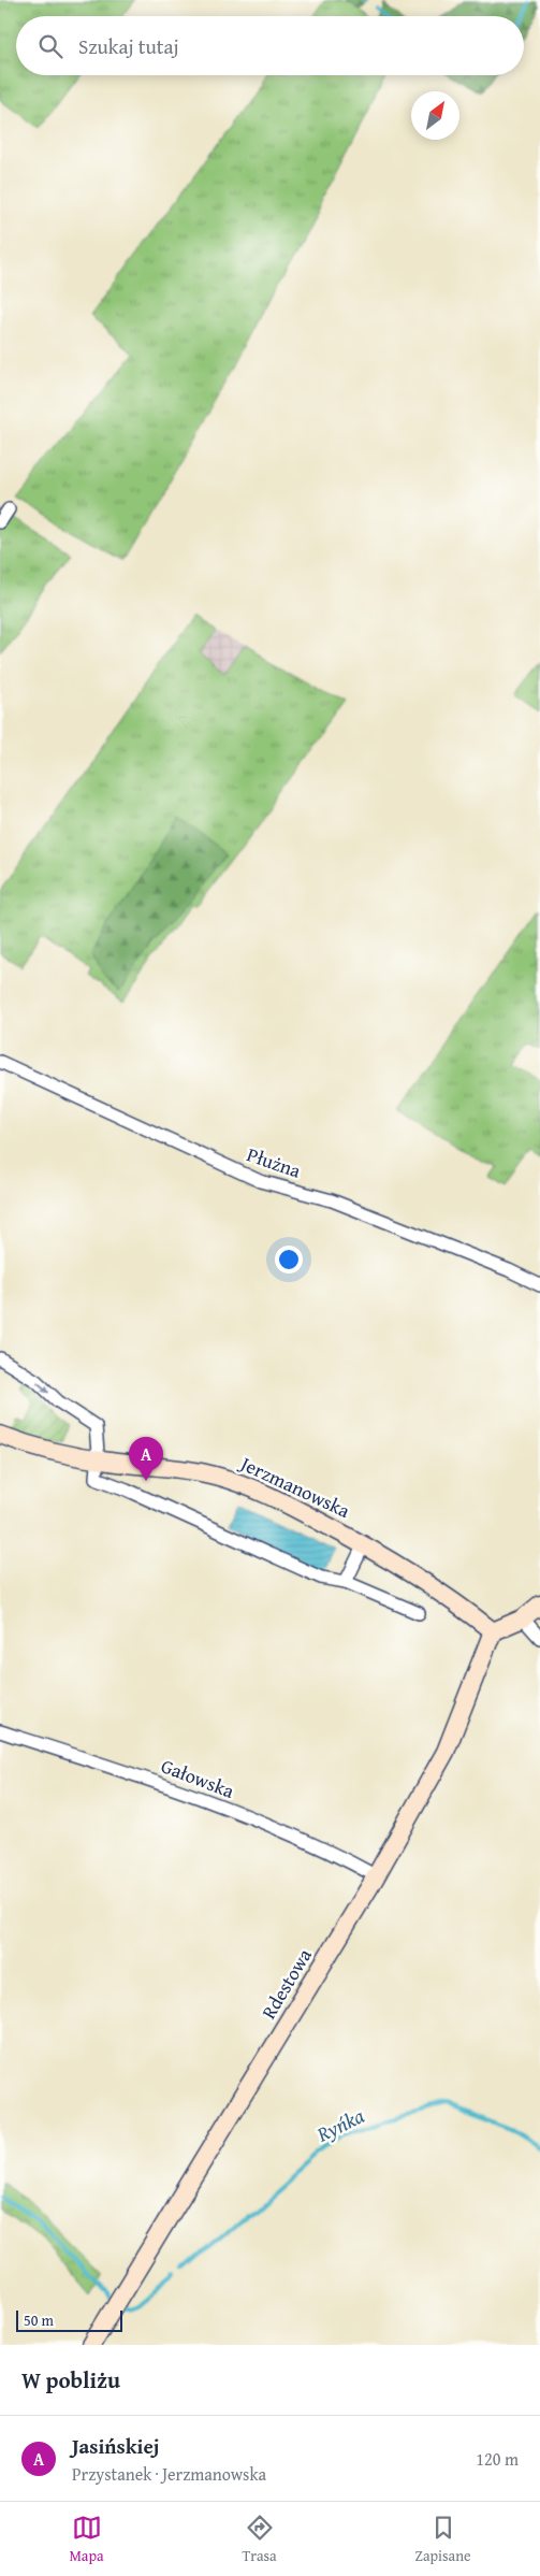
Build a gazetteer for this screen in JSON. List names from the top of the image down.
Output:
{
  "streets": {
    "street": [
      "Płużna",
      "Jerzmanowska",
      "Gałowska",
      "Rdestowa"
    ]
  },
  "crossings": [
    ["Jerzmanowska", "Rdestowa"],
    ["Gałowska", "Rdestowa"]
  ],
  "water": ["Ryńka"],
  "scale_bar": "50 m",
  "north": "top right",
  "page": {
    "search": "Szukaj tutaj",
    "pins": "A",
    "scale": "50 m",
    "heading": "W pobliżu",
    "list": [
      {
        "mark": "A",
        "name": "Jasińskiej",
        "note": "Przystanek · Jerzmanowska",
        "value": "120 m"
      }
    ],
    "nav": ["Mapa", "Trasa", "Zapisane"]
  }
}
